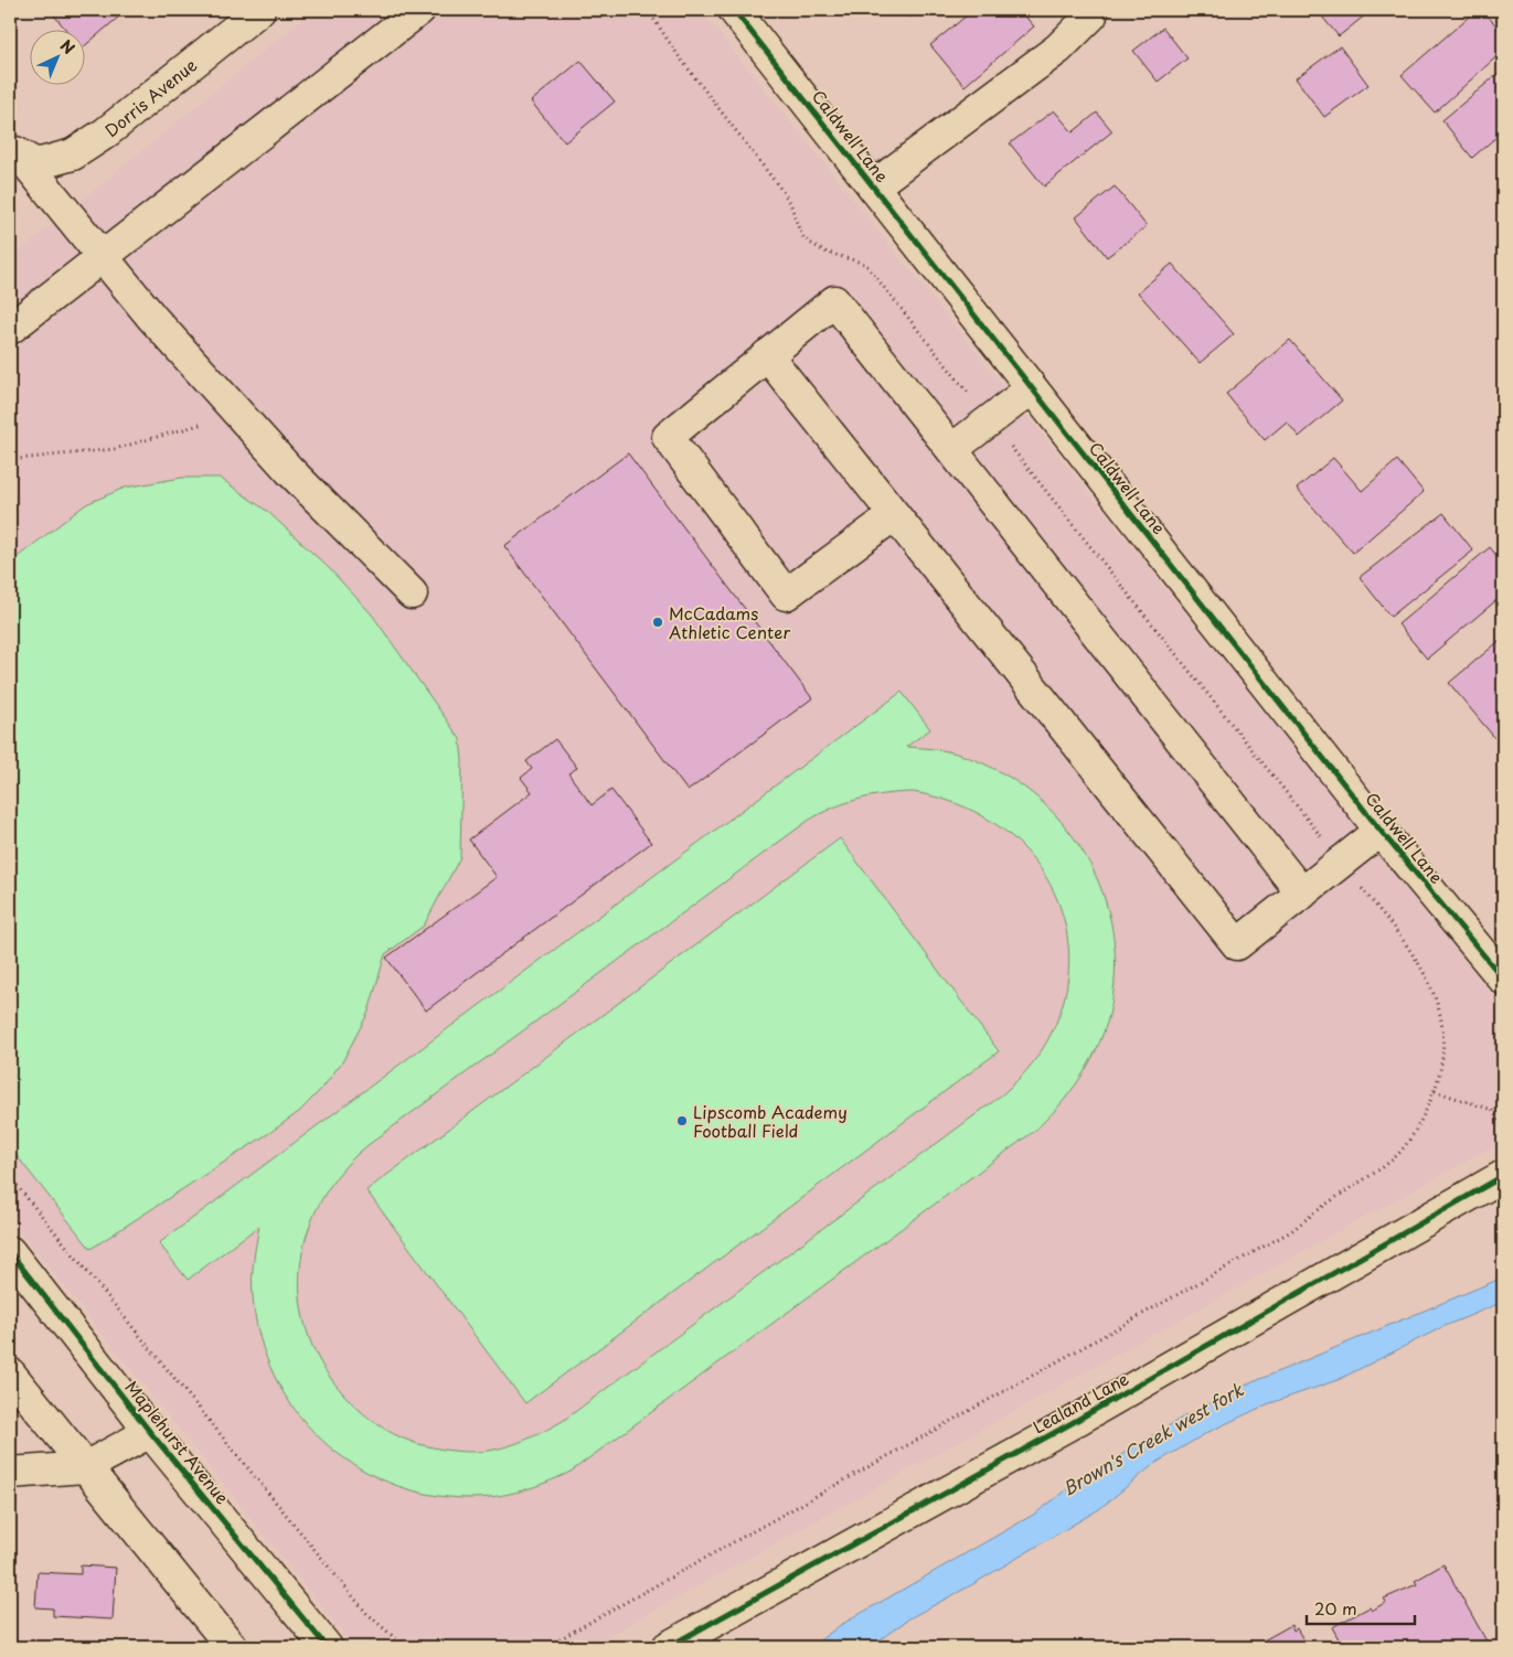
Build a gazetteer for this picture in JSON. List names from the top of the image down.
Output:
{
  "streets": {
    "street": [
      "Dorris Avenue",
      "Caldwell Lane",
      "Lealand Lane",
      "Maplehurst Avenue"
    ]
  },
  "water": ["Brown's Creek west fork"],
  "places": ["McCadams Athletic Center", "Lipscomb Academy Football Field"],
  "scale_bar": "20 m",
  "north": "top right"
}
